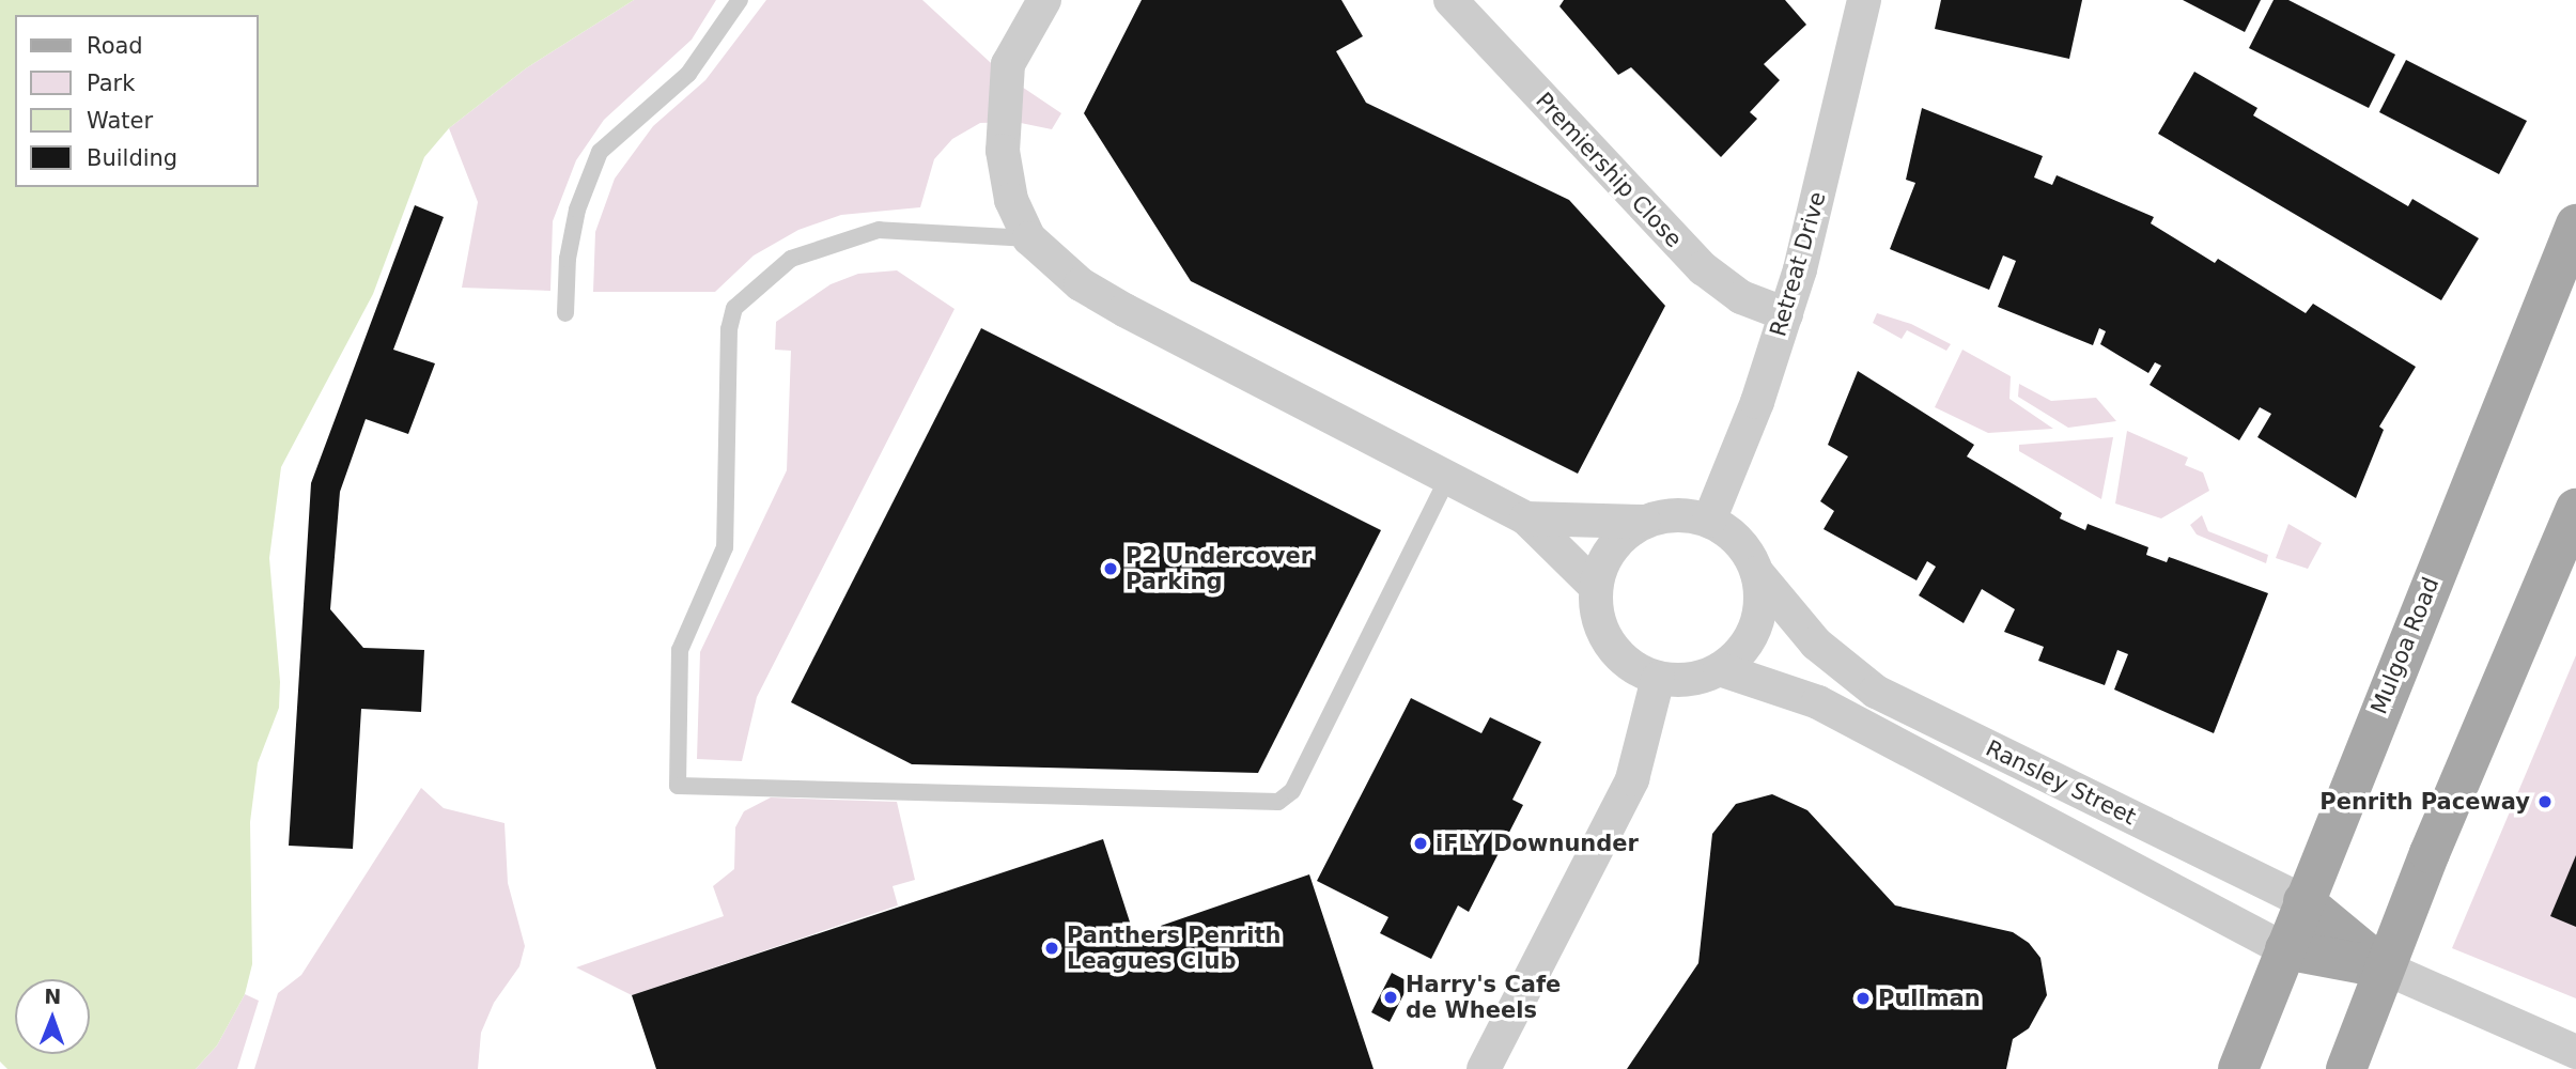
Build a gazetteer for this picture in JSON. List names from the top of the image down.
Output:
{
  "streets": {
    "main road": ["Mulgoa Road", "Ransley Street"],
    "street": ["Premiership Close", "Retreat Drive"]
  },
  "crossings": [
    ["Premiership Close", "Retreat Drive"],
    ["Retreat Drive", "Ransley Street"],
    ["Mulgoa Road", "Ransley Street"]
  ],
  "places": [
    "P2 Undercover Parking",
    "Penrith Paceway",
    "iFLY Downunder",
    "Panthers Penrith Leagues Club",
    "Harry's Cafe de Wheels",
    "Pullman"
  ],
  "legend": [
    "Road",
    "Park",
    "Water",
    "Building"
  ],
  "north": "top"
}
